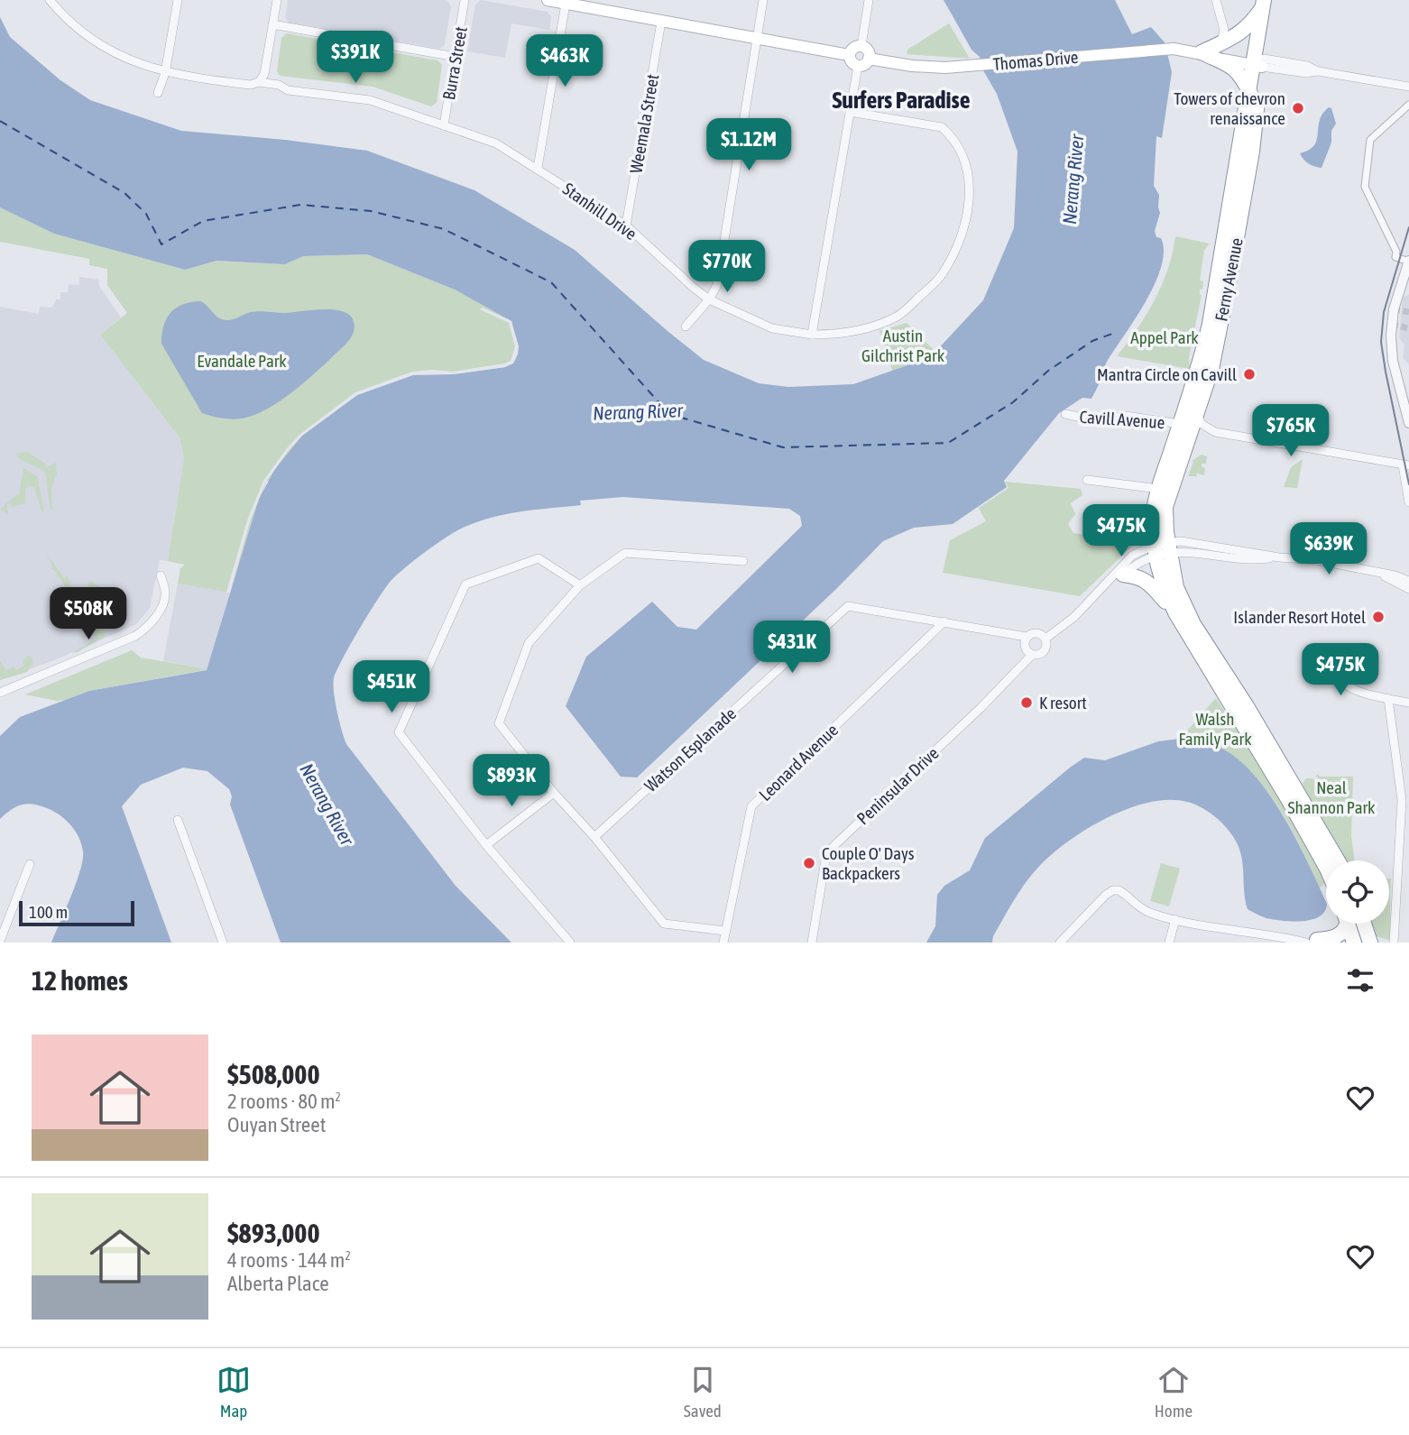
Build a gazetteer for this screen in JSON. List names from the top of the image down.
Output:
{
  "streets": {
    "highway": ["Ferny Avenue"],
    "main road": ["Thomas Drive"],
    "street": [
      "Burra Street",
      "Weemala Street",
      "Stanhill Drive",
      "Cavill Avenue",
      "Watson Esplanade",
      "Leonard Avenue",
      "Peninsular Drive"
    ]
  },
  "crossings": [
    ["Thomas Drive", "Ferny Avenue"],
    ["Burra Street", "Stanhill Drive"],
    ["Weemala Street", "Stanhill Drive"],
    ["Ferny Avenue", "Cavill Avenue"],
    ["Watson Esplanade", "Leonard Avenue"],
    ["Watson Esplanade", "Peninsular Drive"]
  ],
  "districts": ["Surfers Paradise"],
  "water": ["Nerang River"],
  "parks": [
    "Austin Gilchrist Park",
    "Appel Park",
    "Evandale Park",
    "Walsh Family Park",
    "Neal Shannon Park"
  ],
  "places": [
    "Towers of chevron renaissance",
    "Mantra Circle on Cavill",
    "Islander Resort Hotel",
    "K resort",
    "Couple O' Days Backpackers"
  ],
  "scale_bar": "100 m",
  "page": {
    "price": [
      "$391K",
      "$463K",
      "$1.12M",
      "$770K",
      "$765K",
      "$475K",
      "$639K",
      "$508K",
      "$431K",
      "$475K",
      "$451K",
      "$893K"
    ],
    "scale": "100 m",
    "heading": "12 homes",
    "list": [
      {
        "name": "$508,000",
        "note": "2 rooms · 80 m² · Ouyan Street"
      },
      {
        "name": "$893,000",
        "note": "4 rooms · 144 m² · Alberta Place"
      }
    ],
    "tabs": ["Map", "Saved", "Home"]
  }
}
